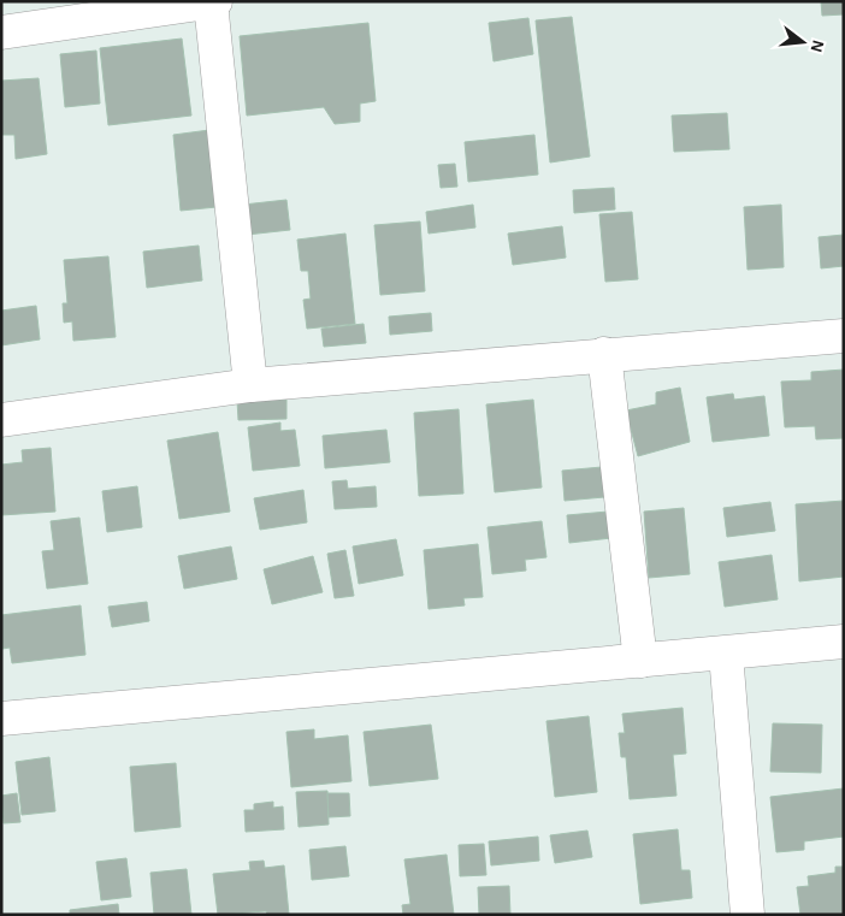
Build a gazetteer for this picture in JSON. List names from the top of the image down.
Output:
{
  "north": "right"
}
